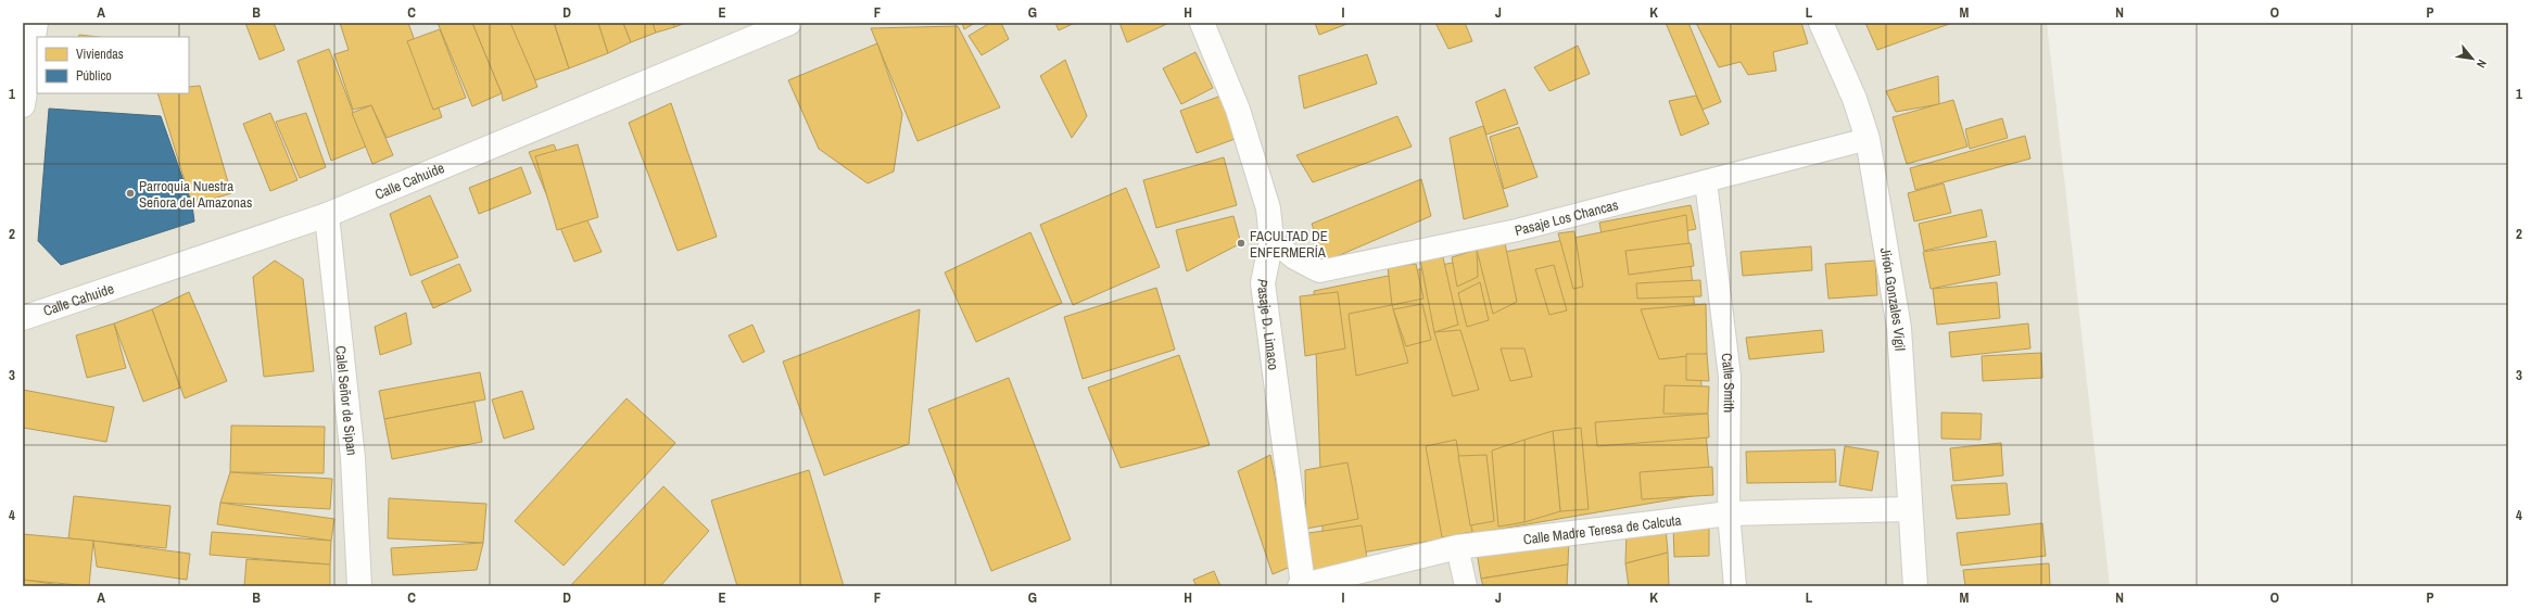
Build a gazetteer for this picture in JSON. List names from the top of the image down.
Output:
{
  "streets": {
    "street": [
      "Calle Cahuide",
      "Jirón Gonzales Vigil",
      "Pasaje D. Limaco",
      "Calel Señor de Sipan",
      "Calle Madre Teresa de Calcuta"
    ],
    "lane": ["Pasaje Los Chancas", "Calle Smith"]
  },
  "crossings": [
    ["Calle Cahuide", "Calel Señor de Sipan"],
    ["Pasaje Los Chancas", "Jirón Gonzales Vigil"],
    ["Pasaje Los Chancas", "Pasaje D. Limaco"],
    ["Pasaje Los Chancas", "Calle Smith"],
    ["Jirón Gonzales Vigil", "Calle Madre Teresa de Calcuta"],
    ["Pasaje D. Limaco", "Calle Madre Teresa de Calcuta"],
    ["Calle Smith", "Calle Madre Teresa de Calcuta"]
  ],
  "places": ["Parroquia Nuestra Señora del Amazonas", "FACULTAD DE ENFERMERÍA"],
  "legend": ["Viviendas", "Público"],
  "north": "bottom right",
  "grid": {
    "columns": [
      "A",
      "B",
      "C",
      "D",
      "E",
      "F",
      "G",
      "H",
      "I",
      "J",
      "K",
      "L",
      "M",
      "N",
      "O",
      "P"
    ],
    "rows": [
      "1",
      "2",
      "3",
      "4"
    ]
  }
}
